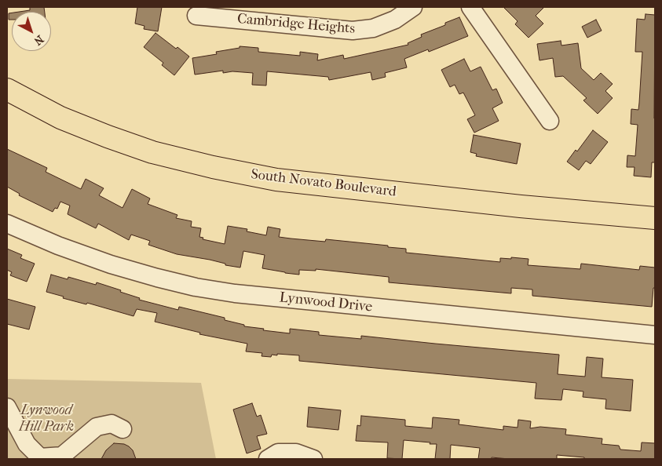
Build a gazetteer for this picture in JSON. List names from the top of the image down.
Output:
{
  "streets": {
    "main road": ["South Novato Boulevard"],
    "street": ["Cambridge Heights", "Lynwood Drive"]
  },
  "parks": ["Lynwood Hill Park"],
  "north": "bottom right"
}
